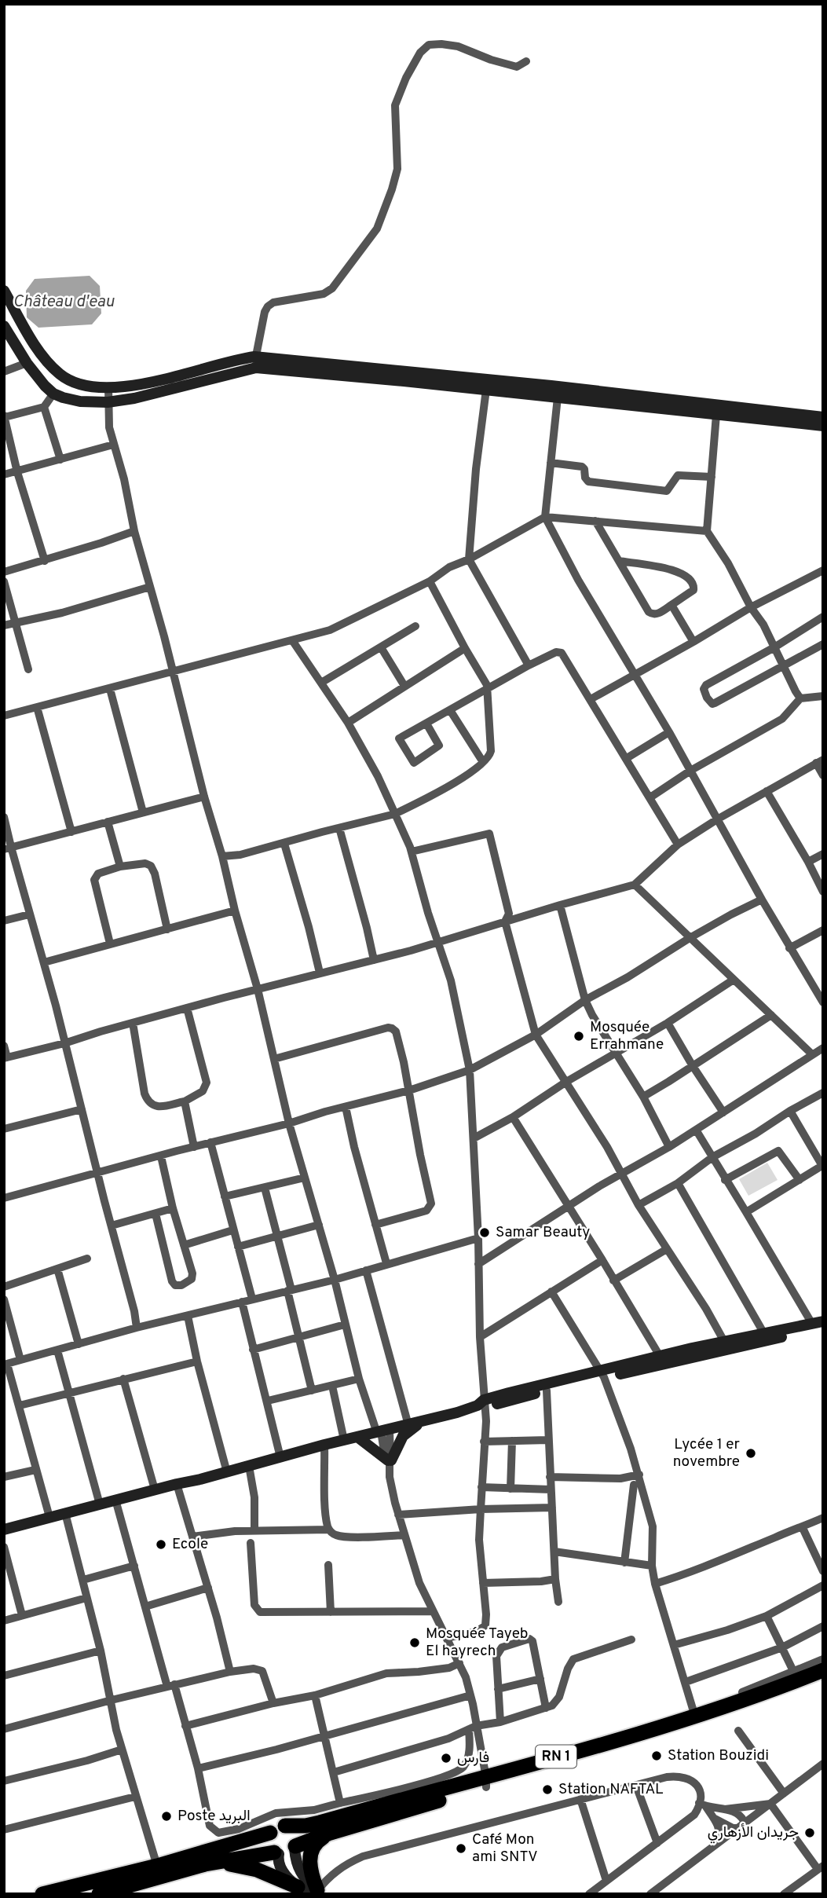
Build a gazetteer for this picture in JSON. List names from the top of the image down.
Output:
{
  "streets": {
    "highway": ["RN 1"]
  },
  "water": ["Château d'eau"],
  "places": [
    "Mosquée Errahmane",
    "Samar Beauty",
    "Lycée 1 er novembre",
    "Ecole",
    "Mosquée Tayeb El hayrech",
    "Station Bouzidi",
    "فارس",
    "Station NAFTAL",
    "Poste البريد",
    "جريدان الأزهاري",
    "Café Mon ami SNTV"
  ]
}
